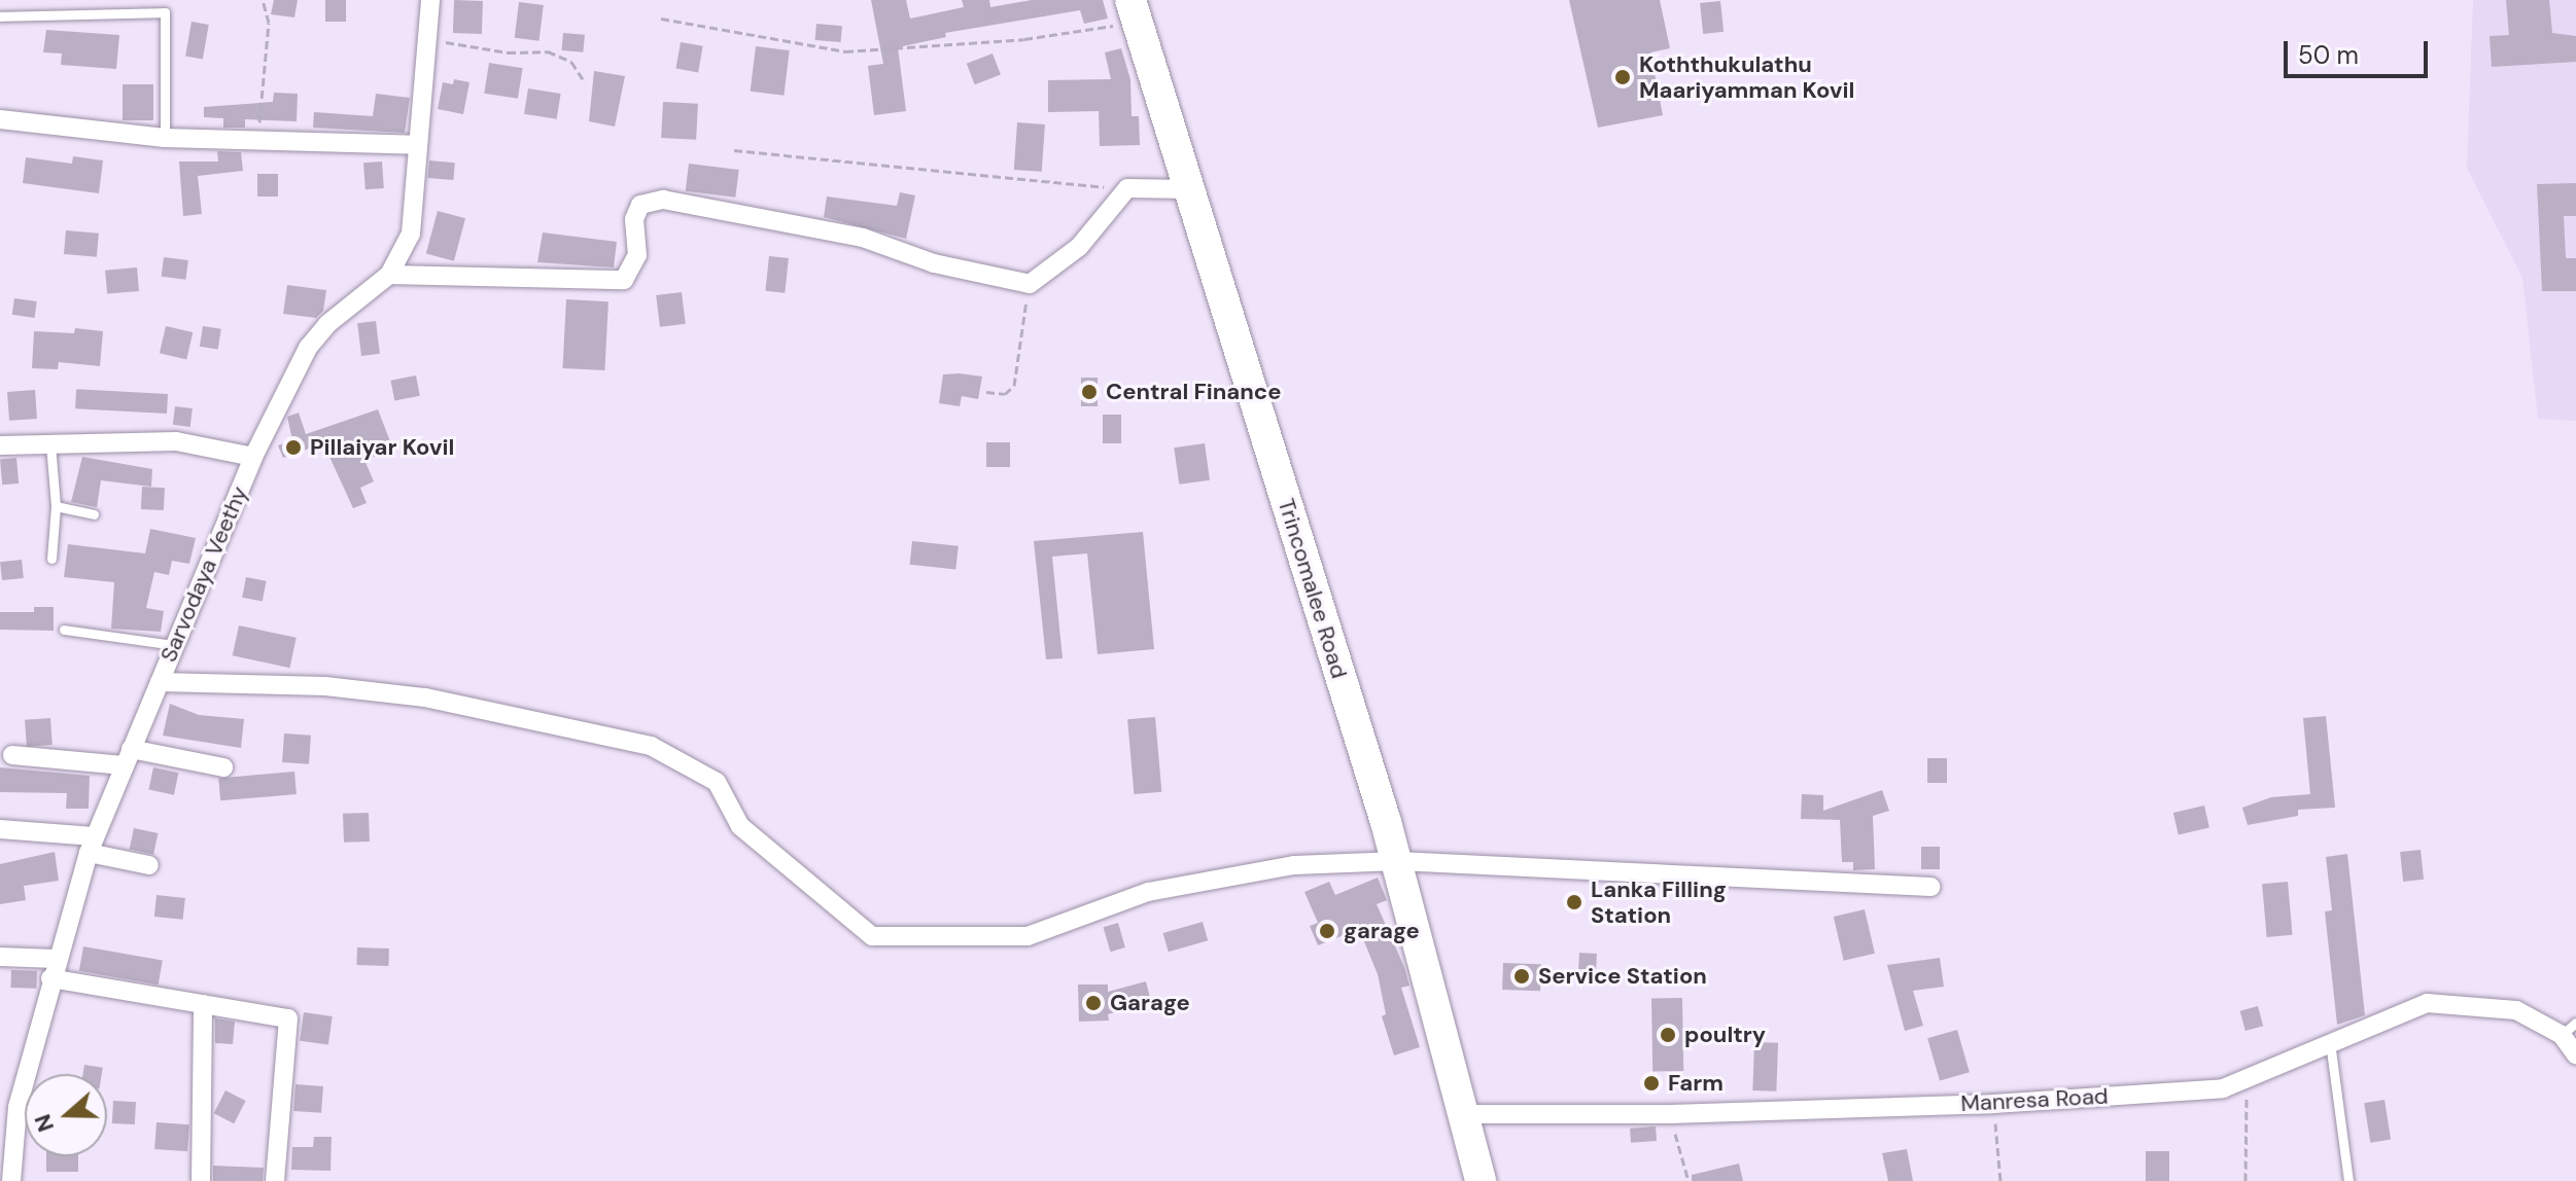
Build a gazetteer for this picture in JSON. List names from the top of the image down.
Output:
{
  "streets": {
    "highway": ["Trincomalee Road"],
    "street": ["Sarvodaya Veethy", "Manresa Road"]
  },
  "crossings": [
    ["Trincomalee Road", "Manresa Road"]
  ],
  "places": [
    "Koththukulathu Maariyamman Kovil",
    "Central Finance",
    "Pillaiyar Kovil",
    "Lanka Filling Station",
    "garage",
    "Service Station",
    "Garage",
    "poultry",
    "Farm"
  ],
  "scale_bar": "50 m",
  "north": "left"
}
